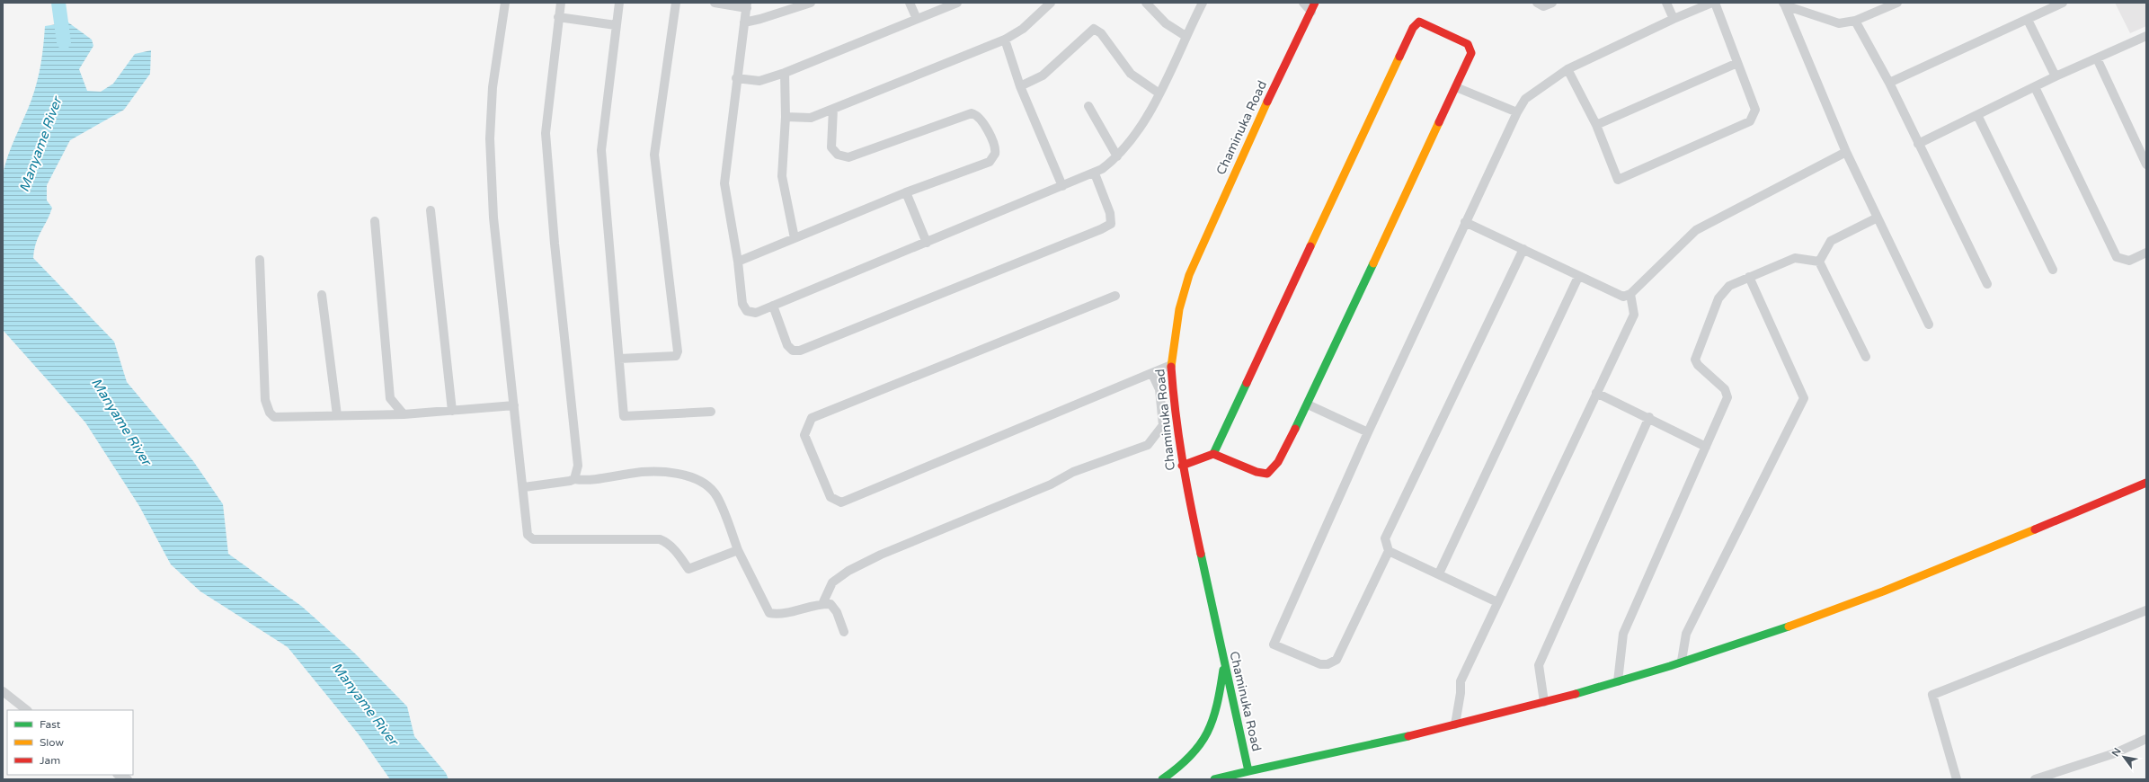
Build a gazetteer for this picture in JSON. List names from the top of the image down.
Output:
{
  "streets": {
    "main road": ["Chaminuka Road"]
  },
  "water": ["Manyame River"],
  "legend": ["Fast", "Slow", "Jam"],
  "north": "top left"
}
